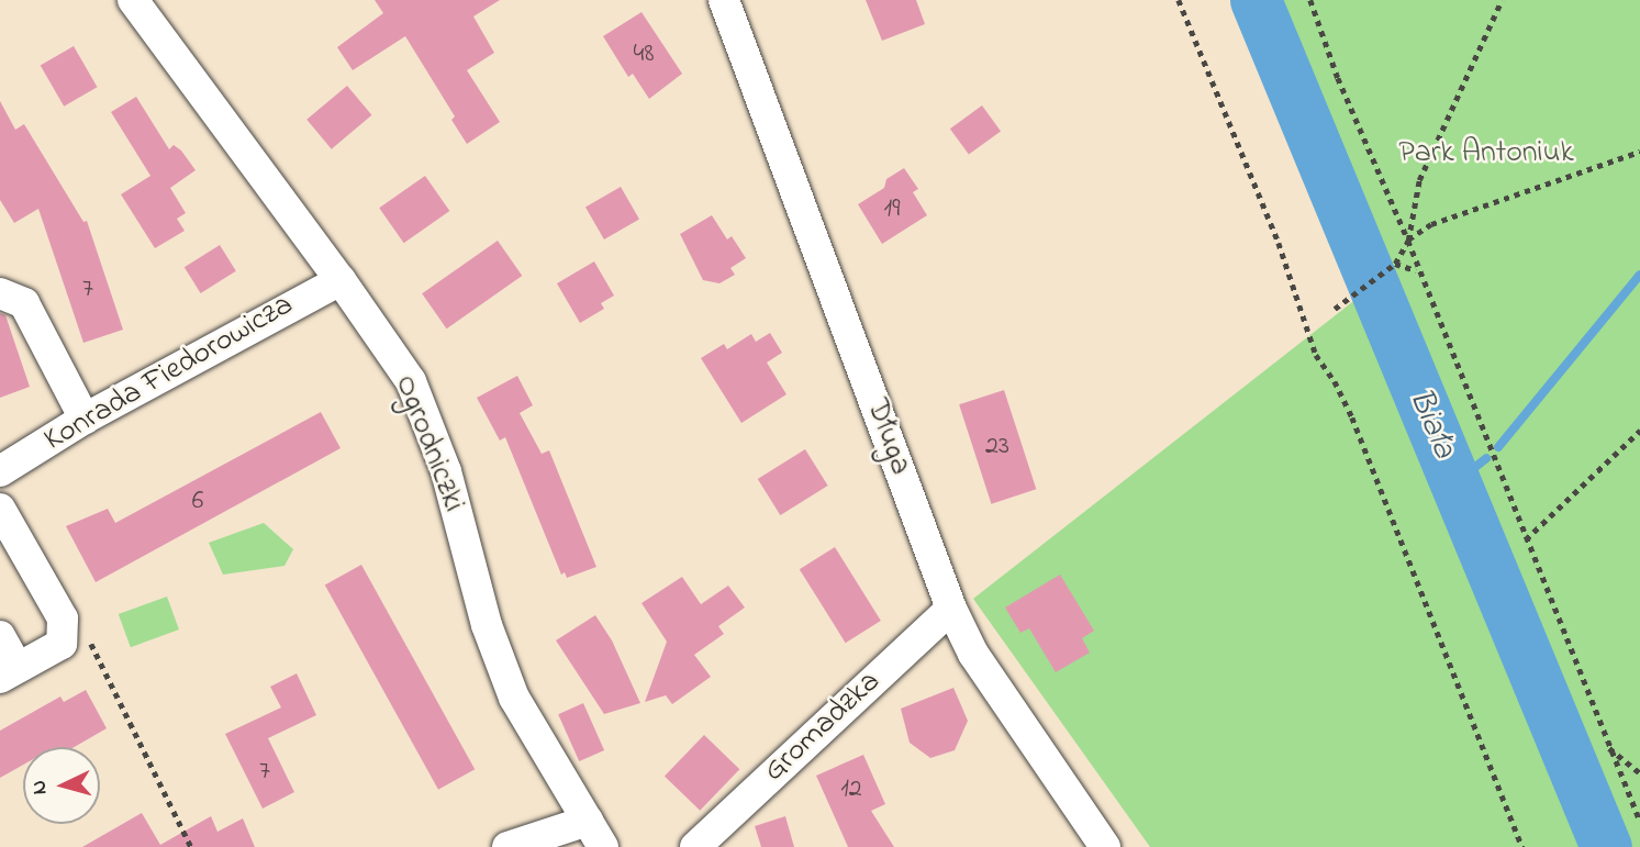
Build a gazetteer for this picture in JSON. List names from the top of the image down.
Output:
{
  "streets": {
    "street": [
      "Konrada Fiedorowicza",
      "Długa",
      "Ogrodniczki",
      "Gromadzka"
    ]
  },
  "crossings": [
    ["Konrada Fiedorowicza", "Ogrodniczki"],
    ["Długa", "Gromadzka"]
  ],
  "water": ["Biała"],
  "parks": ["Park Antoniuk"],
  "house_numbers": [
    "48",
    "19",
    "7",
    "23",
    "6",
    "7",
    "12"
  ],
  "north": "left"
}
